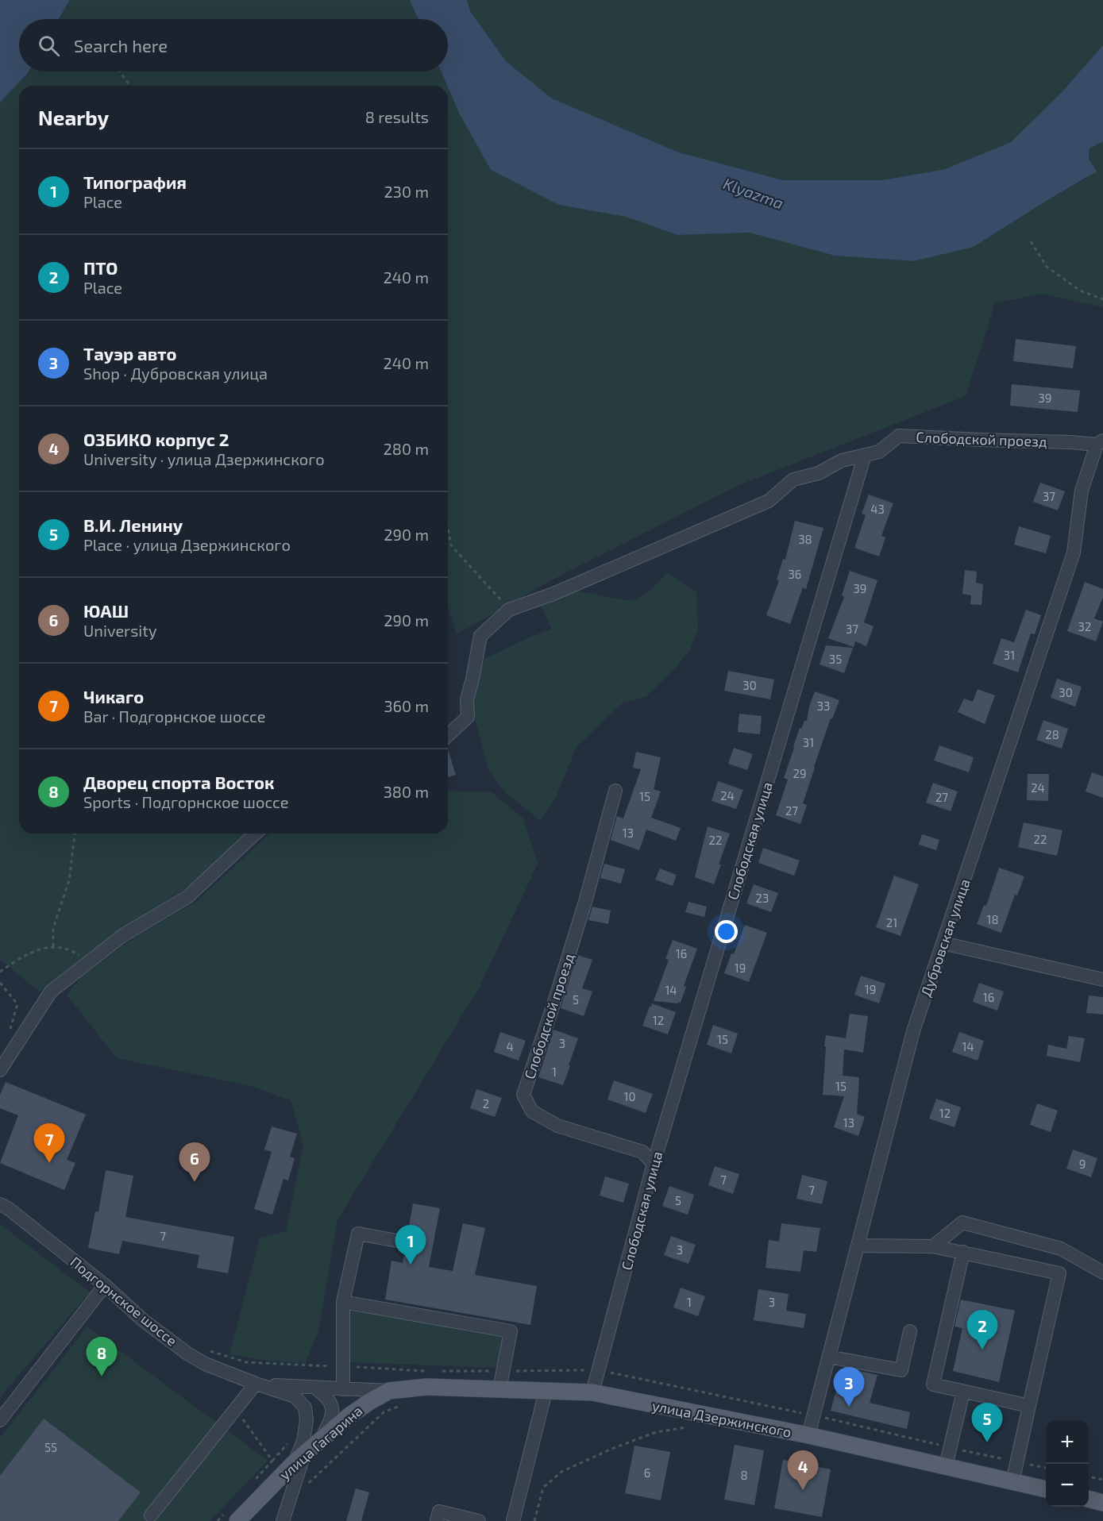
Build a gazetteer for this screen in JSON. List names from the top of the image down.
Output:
{
  "streets": {
    "main road": ["улица Дзержинского", "улица Гагарина"],
    "street": [
      "Слободской проезд",
      "Слободская улица",
      "Дубровская улица",
      "Подгорнское шоссе"
    ]
  },
  "crossings": [
    ["Слободской проезд", "Слободская улица"],
    ["Слободской проезд", "Дубровская улица"],
    ["Слободская улица", "улица Дзержинского"],
    ["Дубровская улица", "улица Дзержинского"],
    ["улица Дзержинского", "улица Гагарина"]
  ],
  "water": ["Klyazma"],
  "house_numbers": [
    "39",
    "37",
    "43",
    "38",
    "36",
    "39",
    "32",
    "37",
    "31",
    "35",
    "30",
    "30",
    "33",
    "28",
    "31",
    "29",
    "24",
    "24",
    "15",
    "27",
    "27",
    "13",
    "22",
    "22",
    "23",
    "18",
    "21",
    "16",
    "19",
    "19",
    "14",
    "16",
    "5",
    "12",
    "15",
    "3",
    "4",
    "14",
    "1",
    "15",
    "10",
    "2",
    "12",
    "13",
    "9",
    "7",
    "7",
    "5",
    "7",
    "3",
    "1",
    "3",
    "55",
    "6",
    "8"
  ],
  "page": {
    "search": "Search here",
    "heading": ["Nearby", "8 results"],
    "list": [
      {
        "mark": "1",
        "name": "Типография",
        "note": "Place",
        "value": "230 m"
      },
      {
        "mark": "2",
        "name": "ПТО",
        "note": "Place",
        "value": "240 m"
      },
      {
        "mark": "3",
        "name": "Тауэр авто",
        "note": "Shop · Дубровская улица",
        "value": "240 m"
      },
      {
        "mark": "4",
        "name": "ОЗБИКО корпус 2",
        "note": "University · улица Дзержинского",
        "value": "280 m"
      },
      {
        "mark": "5",
        "name": "В.И. Ленину",
        "note": "Place · улица Дзержинского",
        "value": "290 m"
      },
      {
        "mark": "6",
        "name": "ЮАШ",
        "note": "University",
        "value": "290 m"
      },
      {
        "mark": "7",
        "name": "Чикаго",
        "note": "Bar · Подгорнское шоссе",
        "value": "360 m"
      },
      {
        "mark": "8",
        "name": "Дворец спорта Восток",
        "note": "Sports · Подгорнское шоссе",
        "value": "380 m"
      }
    ],
    "pins": [
      "7",
      "6",
      "1",
      "2",
      "8",
      "3",
      "5",
      "4"
    ],
    "map_buttons": ["+", "−"]
  }
}
